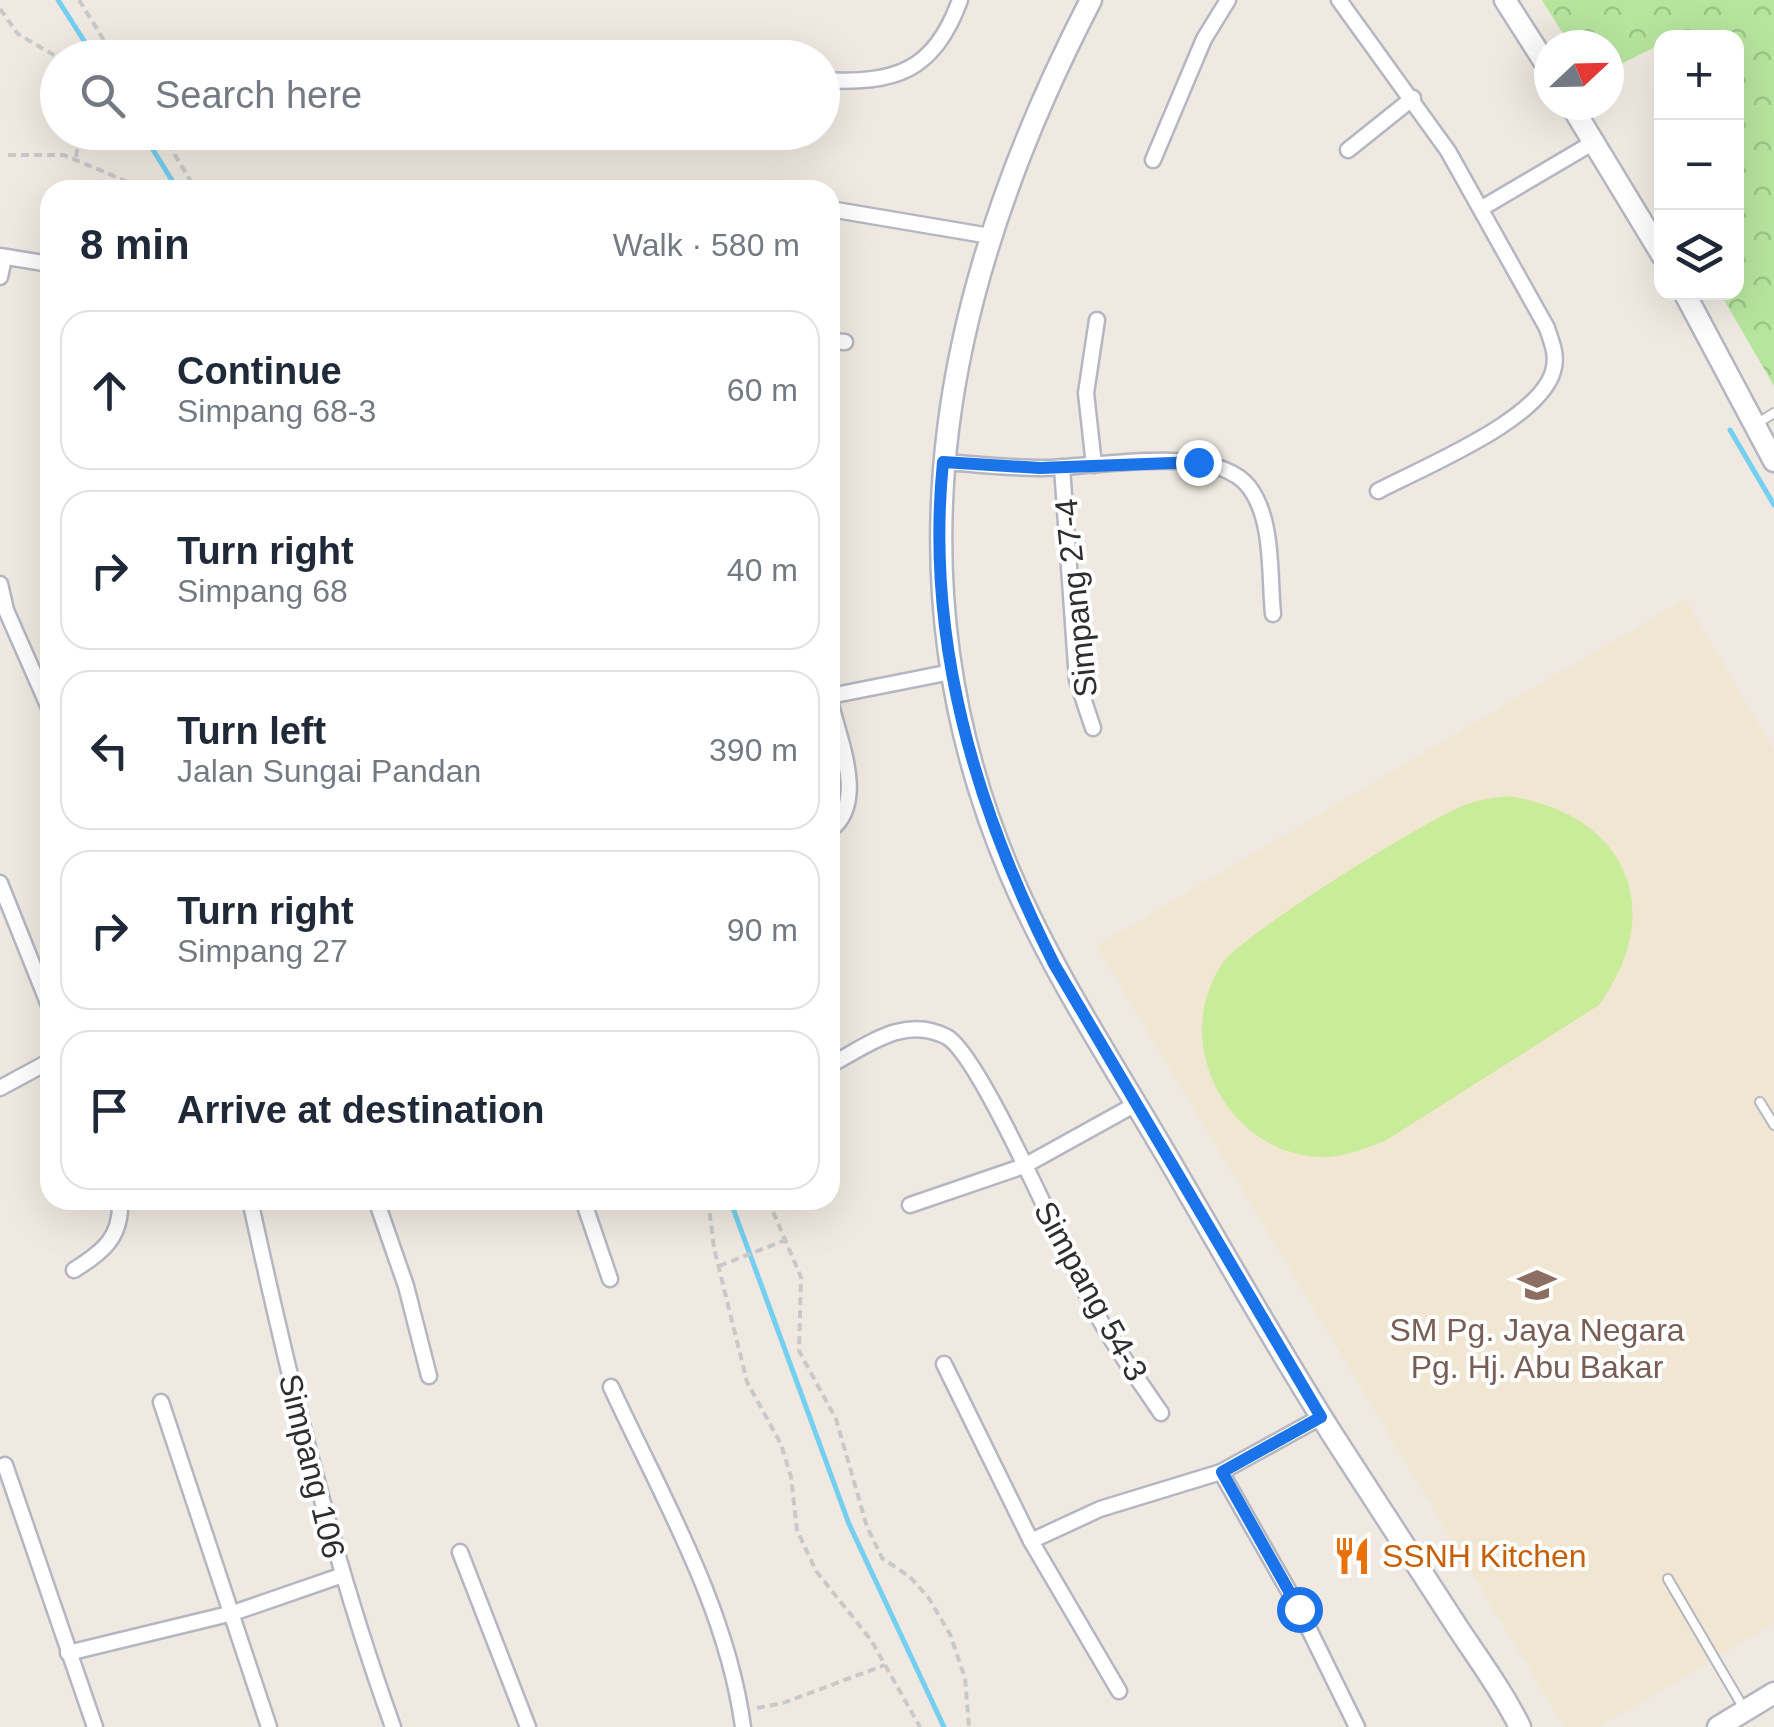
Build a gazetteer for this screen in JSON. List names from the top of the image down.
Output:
{
  "streets": {
    "street": ["Simpang 27-4", "Simpang 54-3", "Simpang 106"]
  },
  "places": {
    "school or university": ["SM Pg. Jaya Negara Pg. Hj. Abu Bakar"],
    "restaurant": ["SSNH Kitchen"]
  },
  "north": "right",
  "page": {
    "map_buttons": ["+", "−"],
    "search": "Search here",
    "heading": ["8 min", "Walk · 580 m"],
    "list": [
      ["Continue", "Simpang 68-3", "60 m"],
      ["Turn right", "Simpang 68", "40 m"],
      ["Turn left", "Jalan Sungai Pandan", "390 m"],
      ["Turn right", "Simpang 27", "90 m"],
      "Arrive at destination"
    ]
  }
}
